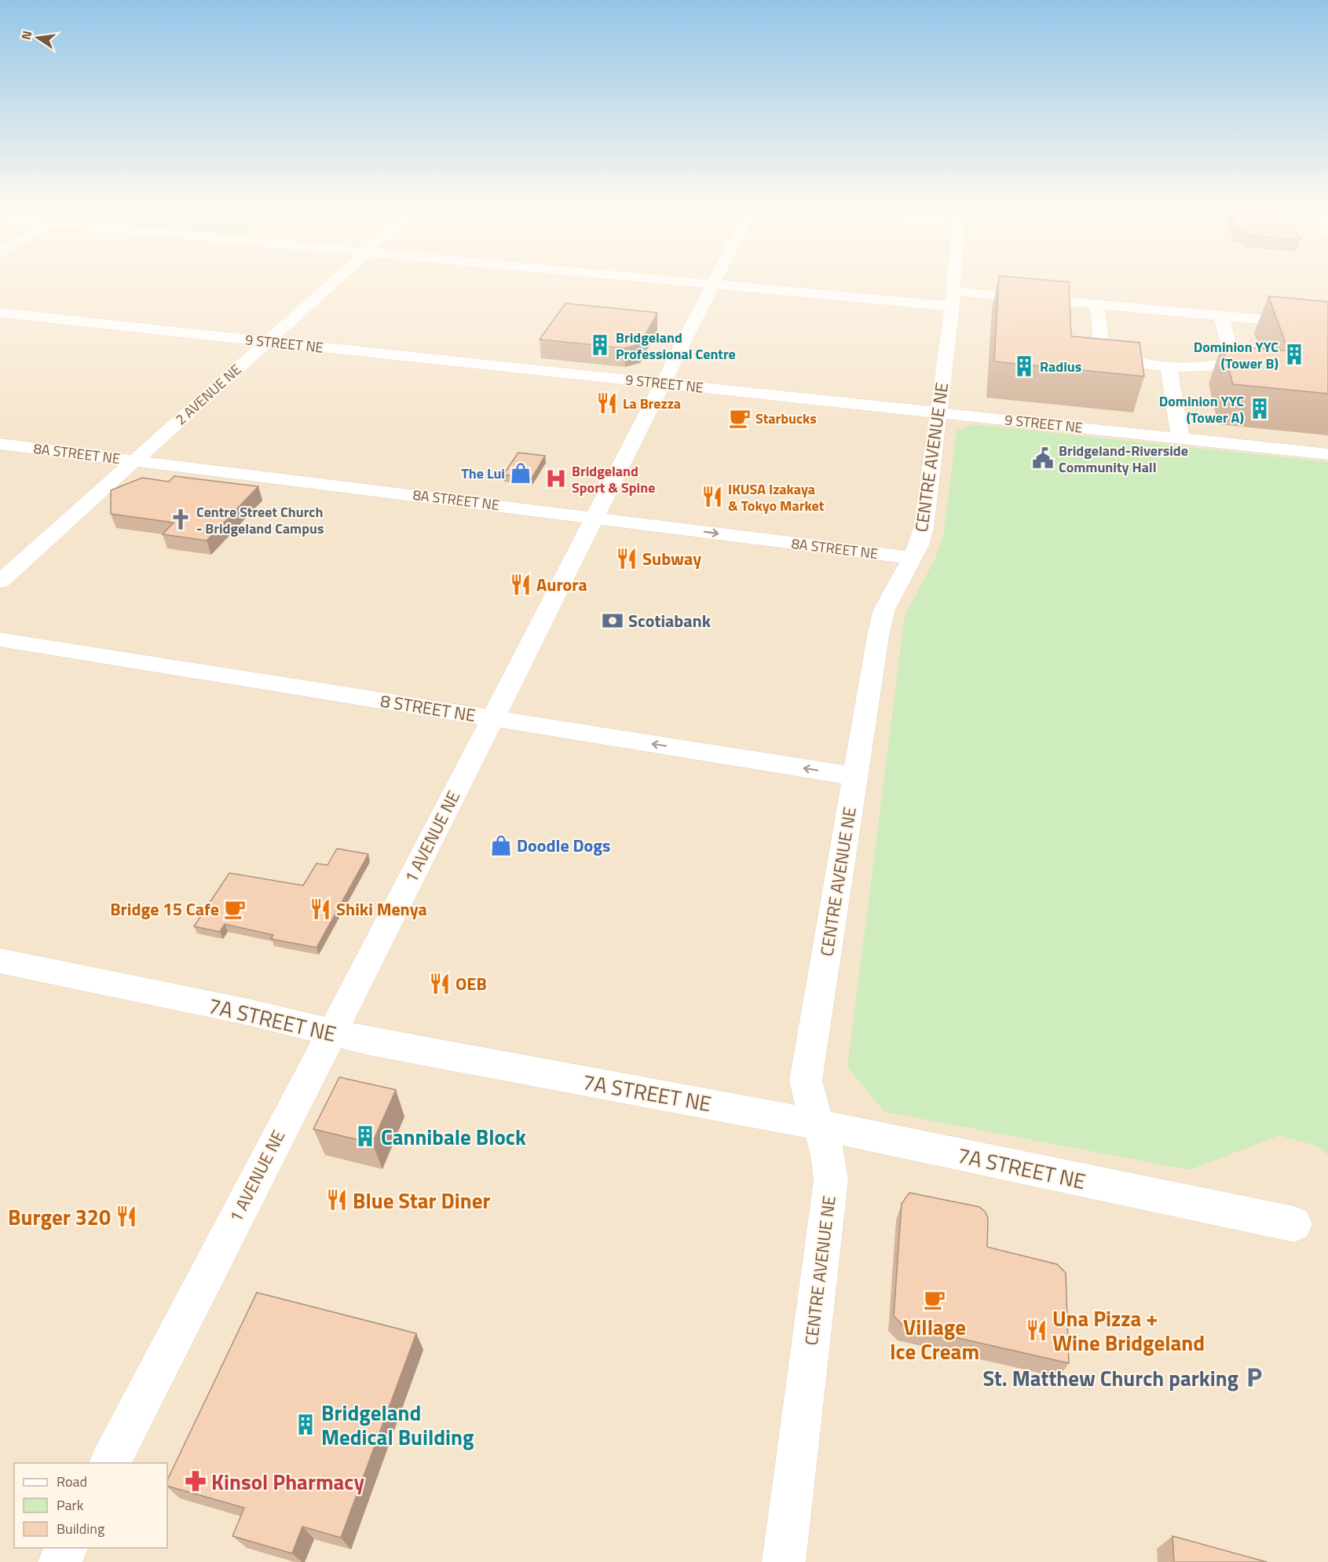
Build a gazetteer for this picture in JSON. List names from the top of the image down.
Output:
{
  "streets": {
    "street": [
      "9 STREET NE",
      "2 AVENUE NE",
      "8A STREET NE",
      "CENTRE AVENUE NE",
      "8 STREET NE",
      "1 AVENUE NE",
      "7A STREET NE"
    ]
  },
  "crossings": [
    ["9 STREET NE", "2 AVENUE NE"],
    ["9 STREET NE", "CENTRE AVENUE NE"],
    ["9 STREET NE", "1 AVENUE NE"],
    ["2 AVENUE NE", "8A STREET NE"],
    ["8A STREET NE", "CENTRE AVENUE NE"],
    ["8A STREET NE", "1 AVENUE NE"],
    ["CENTRE AVENUE NE", "8 STREET NE"],
    ["CENTRE AVENUE NE", "7A STREET NE"],
    ["8 STREET NE", "1 AVENUE NE"],
    ["1 AVENUE NE", "7A STREET NE"]
  ],
  "one_way": ["8 STREET NE"],
  "places": {
    "building": [
      "Bridgeland Professional Centre",
      "Dominion YYC (Tower B)",
      "Radius",
      "Dominion YYC (Tower A)",
      "Cannibale Block",
      "Bridgeland Medical Building"
    ],
    "restaurant": [
      "La Brezza",
      "IKUSA Izakaya & Tokyo Market",
      "Subway",
      "Aurora",
      "Shiki Menya",
      "OEB",
      "Blue Star Diner",
      "Burger 320",
      "Una Pizza + Wine Bridgeland"
    ],
    "cafe": ["Starbucks", "Bridge 15 Cafe", "Village Ice Cream"],
    "public building": ["Bridgeland-Riverside Community Hall"],
    "shop": ["The Lui", "Doodle Dogs"],
    "hospital": ["Bridgeland Sport & Spine"],
    "church": ["Centre Street Church - Bridgeland Campus"],
    "bank": ["Scotiabank"],
    "parking": ["St. Matthew Church parking"],
    "pharmacy": ["Kinsol Pharmacy"]
  },
  "legend": ["Road", "Park", "Building"],
  "north": "left"
}
